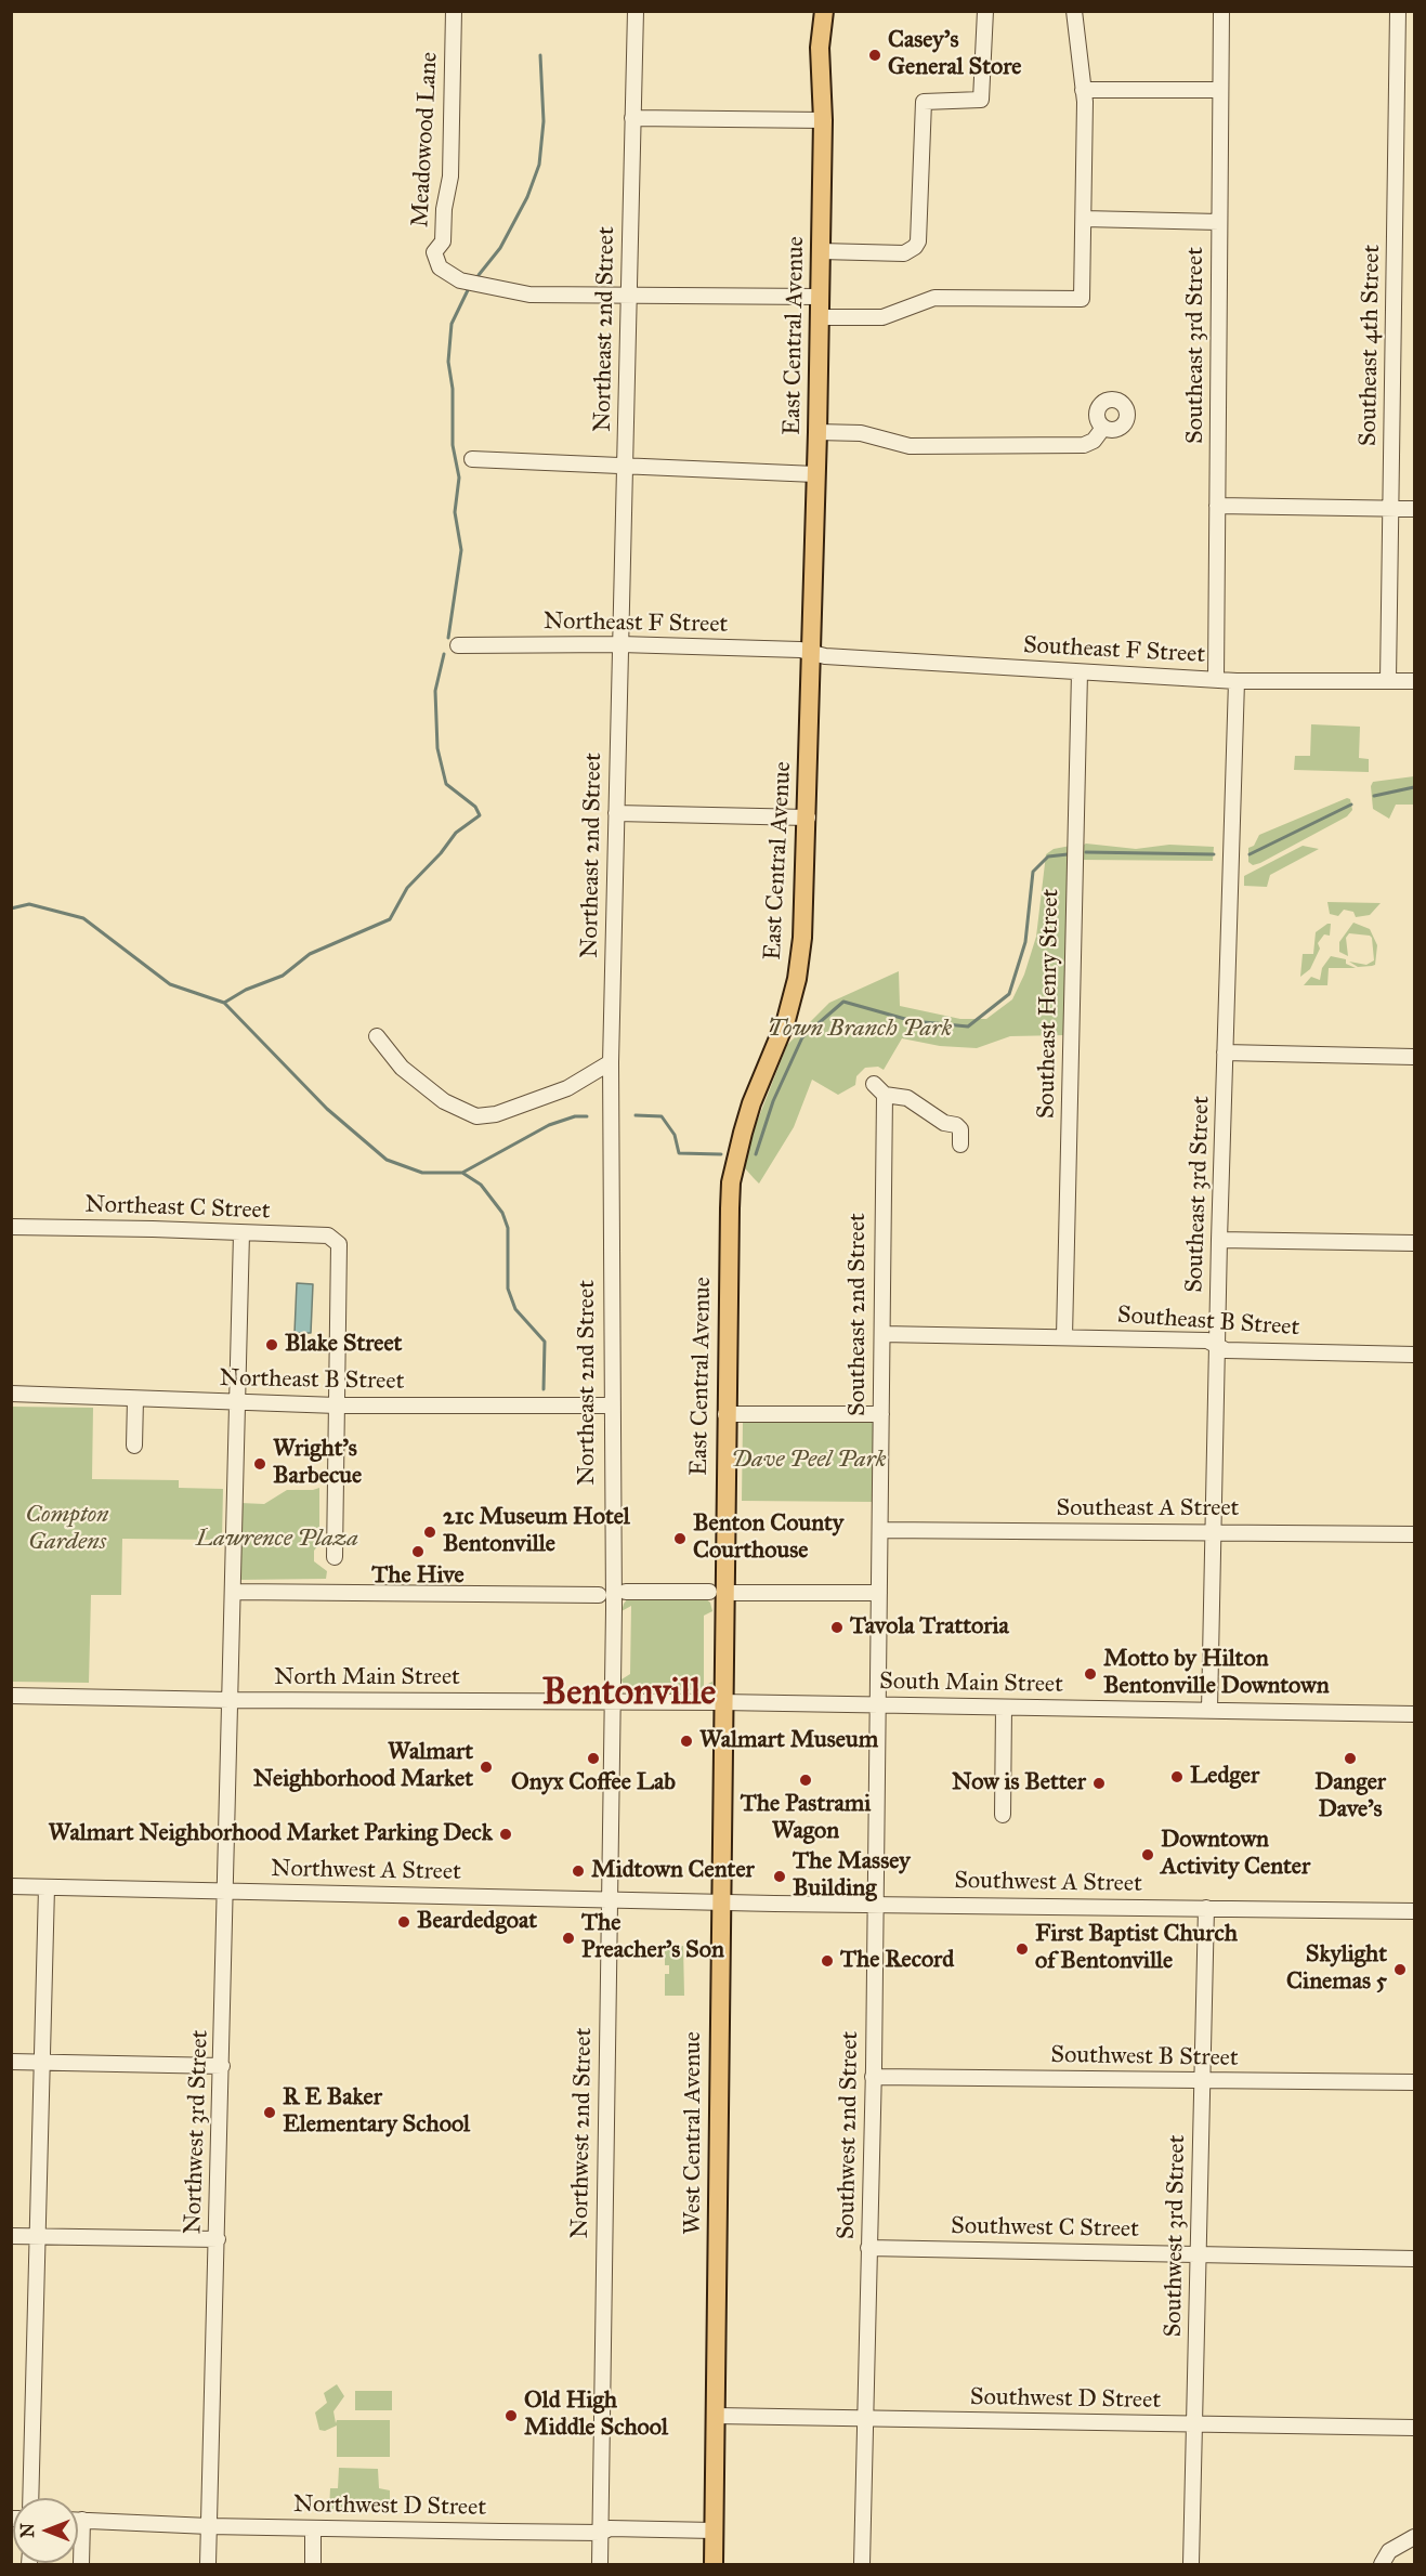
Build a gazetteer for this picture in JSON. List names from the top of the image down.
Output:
{
  "streets": {
    "main road": ["East Central Avenue", "West Central Avenue"],
    "street": [
      "Meadowood Lane",
      "Northeast 2nd Street",
      "Southeast 3rd Street",
      "Southeast 4th Street",
      "Northeast F Street",
      "Southeast F Street",
      "Southeast Henry Street",
      "Northeast C Street",
      "Southeast 2nd Street",
      "Southeast B Street",
      "Northeast B Street",
      "Southeast A Street",
      "North Main Street",
      "South Main Street",
      "Northwest A Street",
      "Southwest A Street",
      "Southwest B Street",
      "Northwest 3rd Street",
      "Northwest 2nd Street",
      "Southwest 2nd Street",
      "Southwest C Street",
      "Southwest 3rd Street",
      "Southwest D Street",
      "Northwest D Street"
    ]
  },
  "crossings": [
    ["Meadowood Lane", "Northeast 2nd Street"],
    ["Northeast 2nd Street", "Northeast F Street"],
    ["Northeast 2nd Street", "Northeast B Street"],
    ["Northeast 2nd Street", "North Main Street"],
    ["Northeast 2nd Street", "Northwest 2nd Street"],
    ["East Central Avenue", "Northeast F Street"],
    ["East Central Avenue", "Southeast F Street"],
    ["East Central Avenue", "North Main Street"],
    ["East Central Avenue", "South Main Street"],
    ["East Central Avenue", "West Central Avenue"],
    ["Southeast 3rd Street", "Southeast F Street"],
    ["Southeast 3rd Street", "Southeast B Street"],
    ["Southeast 3rd Street", "Southeast A Street"],
    ["Southeast 3rd Street", "South Main Street"],
    ["Southeast 4th Street", "Southeast F Street"],
    ["Northeast F Street", "Southeast F Street"],
    ["Southeast F Street", "Southeast Henry Street"],
    ["Southeast Henry Street", "Southeast B Street"],
    ["Northeast C Street", "Northeast B Street"],
    ["Northeast C Street", "Northwest 3rd Street"],
    ["Southeast 2nd Street", "Southeast B Street"],
    ["Southeast 2nd Street", "Southeast A Street"],
    ["Southeast 2nd Street", "South Main Street"],
    ["Southeast 2nd Street", "Southwest 2nd Street"],
    ["Northeast B Street", "Northwest 3rd Street"],
    ["North Main Street", "South Main Street"],
    ["North Main Street", "Northwest 3rd Street"],
    ["North Main Street", "Northwest 2nd Street"],
    ["North Main Street", "West Central Avenue"],
    ["South Main Street", "West Central Avenue"],
    ["South Main Street", "Southwest 2nd Street"],
    ["Northwest A Street", "Southwest A Street"],
    ["Northwest A Street", "Northwest 3rd Street"],
    ["Northwest A Street", "Northwest 2nd Street"],
    ["Northwest A Street", "West Central Avenue"],
    ["Southwest A Street", "West Central Avenue"],
    ["Southwest A Street", "Southwest 2nd Street"],
    ["Southwest A Street", "Southwest 3rd Street"],
    ["Southwest B Street", "Southwest 2nd Street"],
    ["Southwest B Street", "Southwest 3rd Street"],
    ["Northwest 3rd Street", "Northwest D Street"],
    ["Northwest 2nd Street", "Northwest D Street"],
    ["West Central Avenue", "Southwest D Street"],
    ["West Central Avenue", "Northwest D Street"],
    ["Southwest 2nd Street", "Southwest C Street"],
    ["Southwest 2nd Street", "Southwest D Street"],
    ["Southwest C Street", "Southwest 3rd Street"],
    ["Southwest 3rd Street", "Southwest D Street"]
  ],
  "districts": ["Bentonville"],
  "parks": [
    "Town Branch Park",
    "Dave Peel Park",
    "Compton Gardens",
    "Lawrence Plaza"
  ],
  "places": [
    "Casey's General Store",
    "Blake Street",
    "Wright's Barbecue",
    "21c Museum Hotel Bentonville",
    "Benton County Courthouse",
    "The Hive",
    "Tavola Trattoria",
    "Motto by Hilton Bentonville Downtown",
    "Walmart Museum",
    "Onyx Coffee Lab",
    "Danger Dave's",
    "Walmart Neighborhood Market",
    "Ledger",
    "The Pastrami Wagon",
    "Now is Better",
    "Walmart Neighborhood Market Parking Deck",
    "Downtown Activity Center",
    "Midtown Center",
    "The Massey Building",
    "Beardedgoat",
    "The Preacher's Son",
    "First Baptist Church of Bentonville",
    "The Record",
    "Skylight Cinemas 5",
    "R E Baker Elementary School",
    "Old High Middle School"
  ],
  "north": "left"
}
